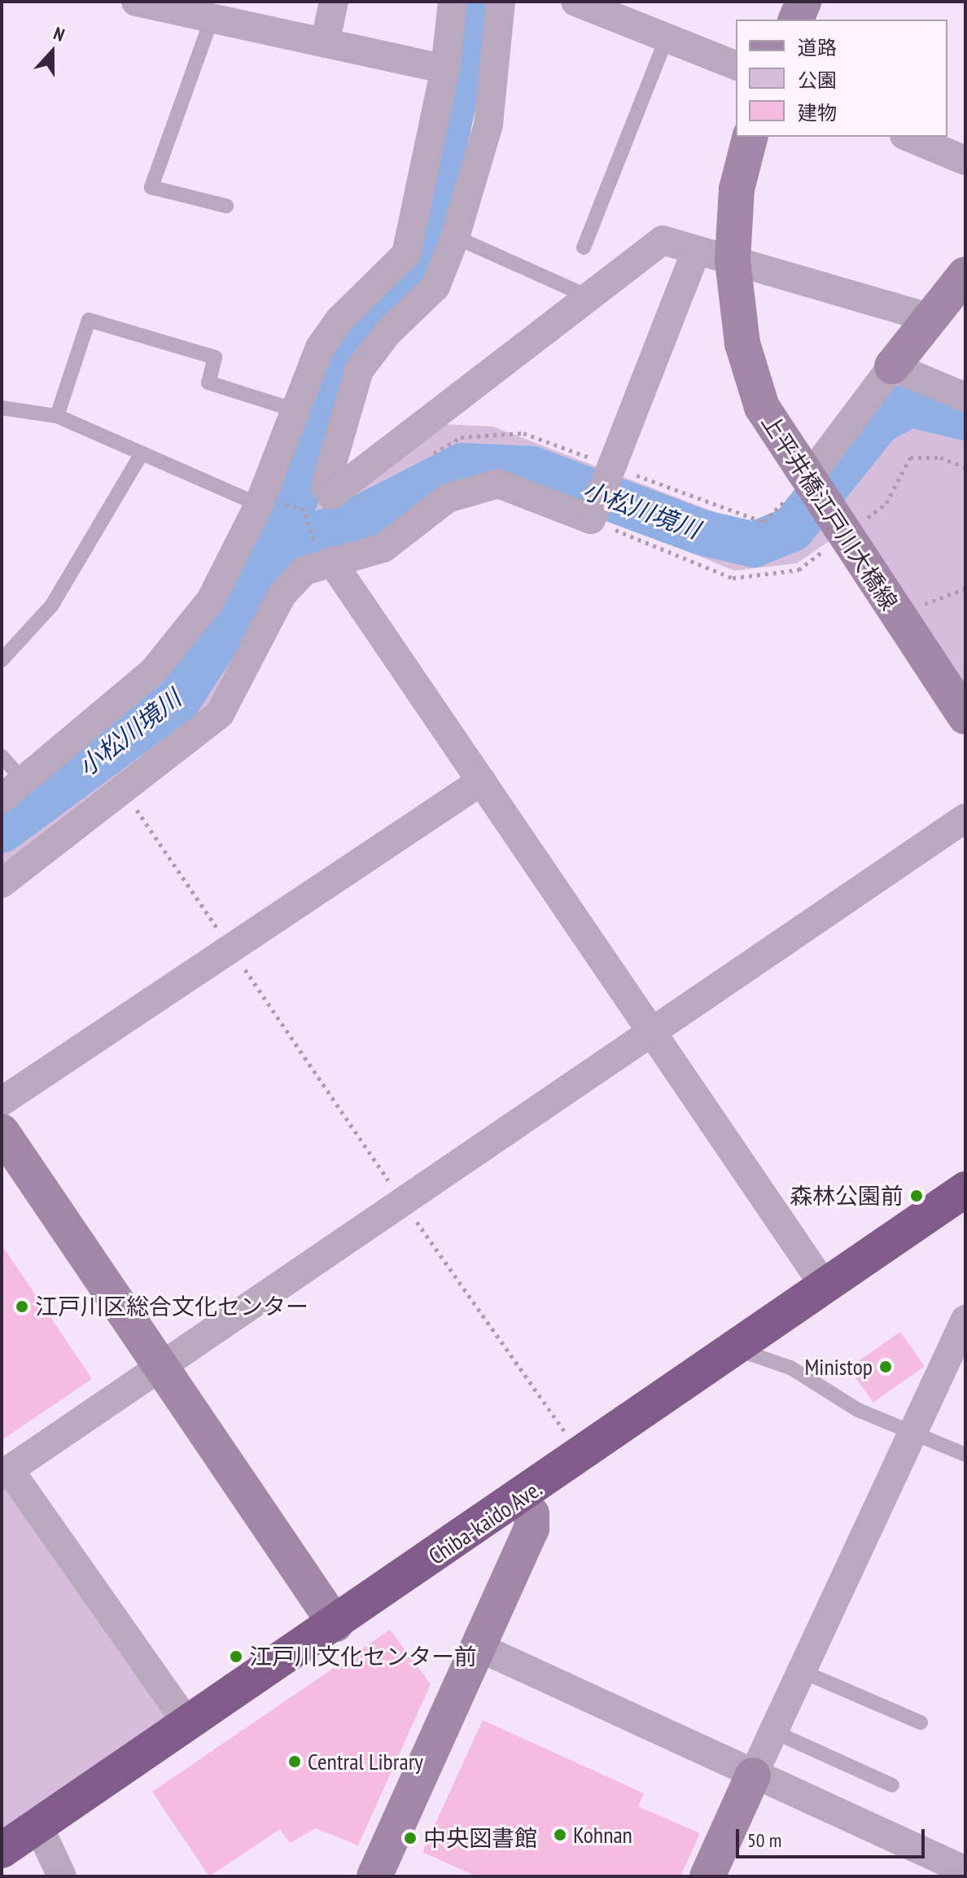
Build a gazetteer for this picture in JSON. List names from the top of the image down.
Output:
{
  "streets": {
    "highway": ["Chiba-kaido Ave."],
    "street": ["上平井橋江戸川大橋線"]
  },
  "water": ["小松川境川"],
  "places": [
    "森林公園前",
    "江戸川区総合文化センター",
    "Ministop",
    "江戸川文化センター前",
    "Central Library",
    "Kohnan",
    "中央図書館"
  ],
  "legend": ["道路", "公園", "建物"],
  "scale_bar": "50 m",
  "north": "top"
}
